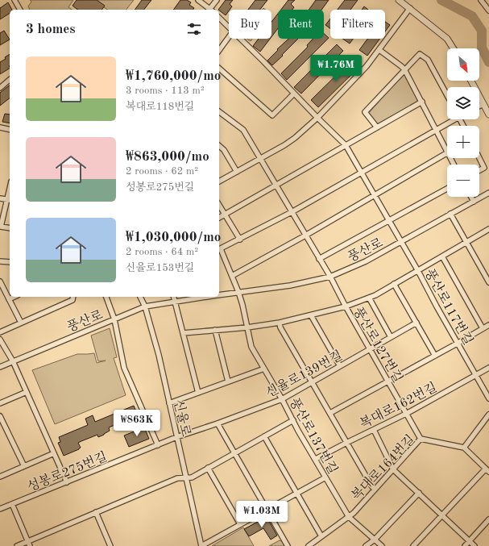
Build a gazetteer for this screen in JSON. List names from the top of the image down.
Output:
{
  "streets": {
    "street": [
      "풍산로",
      "풍산로117번길",
      "풍산로127번길",
      "신율로139번길",
      "복대로162번길",
      "신율로",
      "풍산로137번길",
      "복대로164번길",
      "성봉로275번길"
    ]
  },
  "crossings": [
    ["풍산로", "풍산로117번길"],
    ["풍산로", "풍산로127번길"],
    ["풍산로", "신율로"],
    ["풍산로", "풍산로137번길"],
    ["풍산로117번길", "복대로162번길"],
    ["풍산로127번길", "신율로139번길"],
    ["풍산로127번길", "복대로162번길"],
    ["풍산로127번길", "복대로164번길"],
    ["신율로139번길", "신율로"],
    ["신율로139번길", "풍산로137번길"],
    ["신율로139번길", "성봉로275번길"],
    ["복대로162번길", "풍산로137번길"],
    ["신율로", "성봉로275번길"],
    ["풍산로137번길", "복대로164번길"]
  ],
  "north": "bottom right",
  "page": {
    "chip": ["Buy", "Rent", "Filters"],
    "heading": "3 homes",
    "map_buttons": ["+", "−"],
    "list": [
      {
        "name": "₩1,760,000/mo",
        "note": "3 rooms · 113 m² · 복대로118번길"
      },
      {
        "name": "₩863,000/mo",
        "note": "2 rooms · 62 m² · 성봉로275번길"
      },
      {
        "name": "₩1,030,000/mo",
        "note": "2 rooms · 64 m² · 신율로153번길"
      }
    ],
    "price": ["₩1.76M", "₩863K", "₩1.03M"]
  }
}
